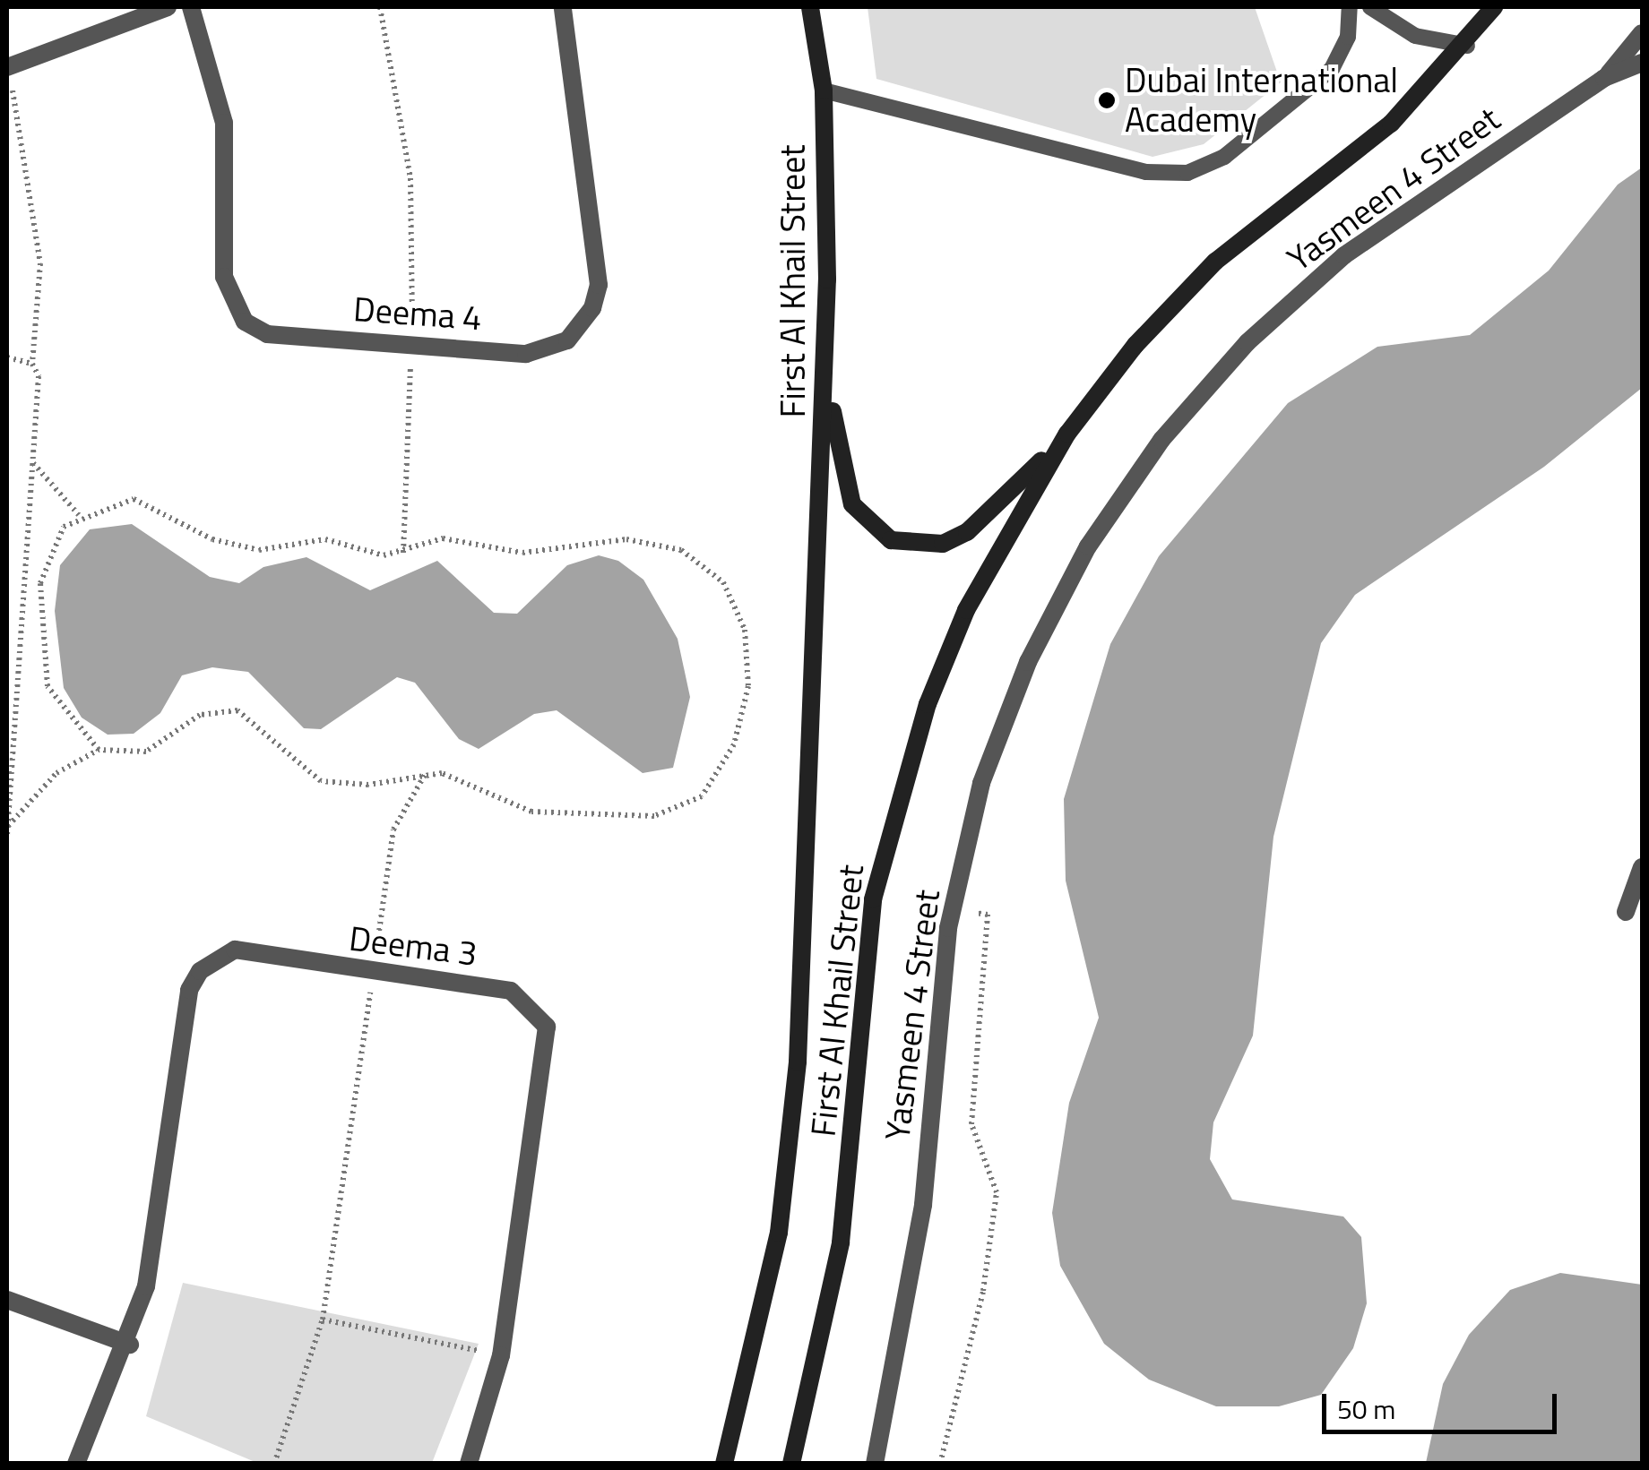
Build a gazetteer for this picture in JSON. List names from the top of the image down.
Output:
{
  "streets": {
    "main road": ["First Al Khail Street"],
    "street": ["Yasmeen 4 Street", "Deema 4", "Deema 3"]
  },
  "places": ["Dubai International Academy"],
  "scale_bar": "50 m"
}
